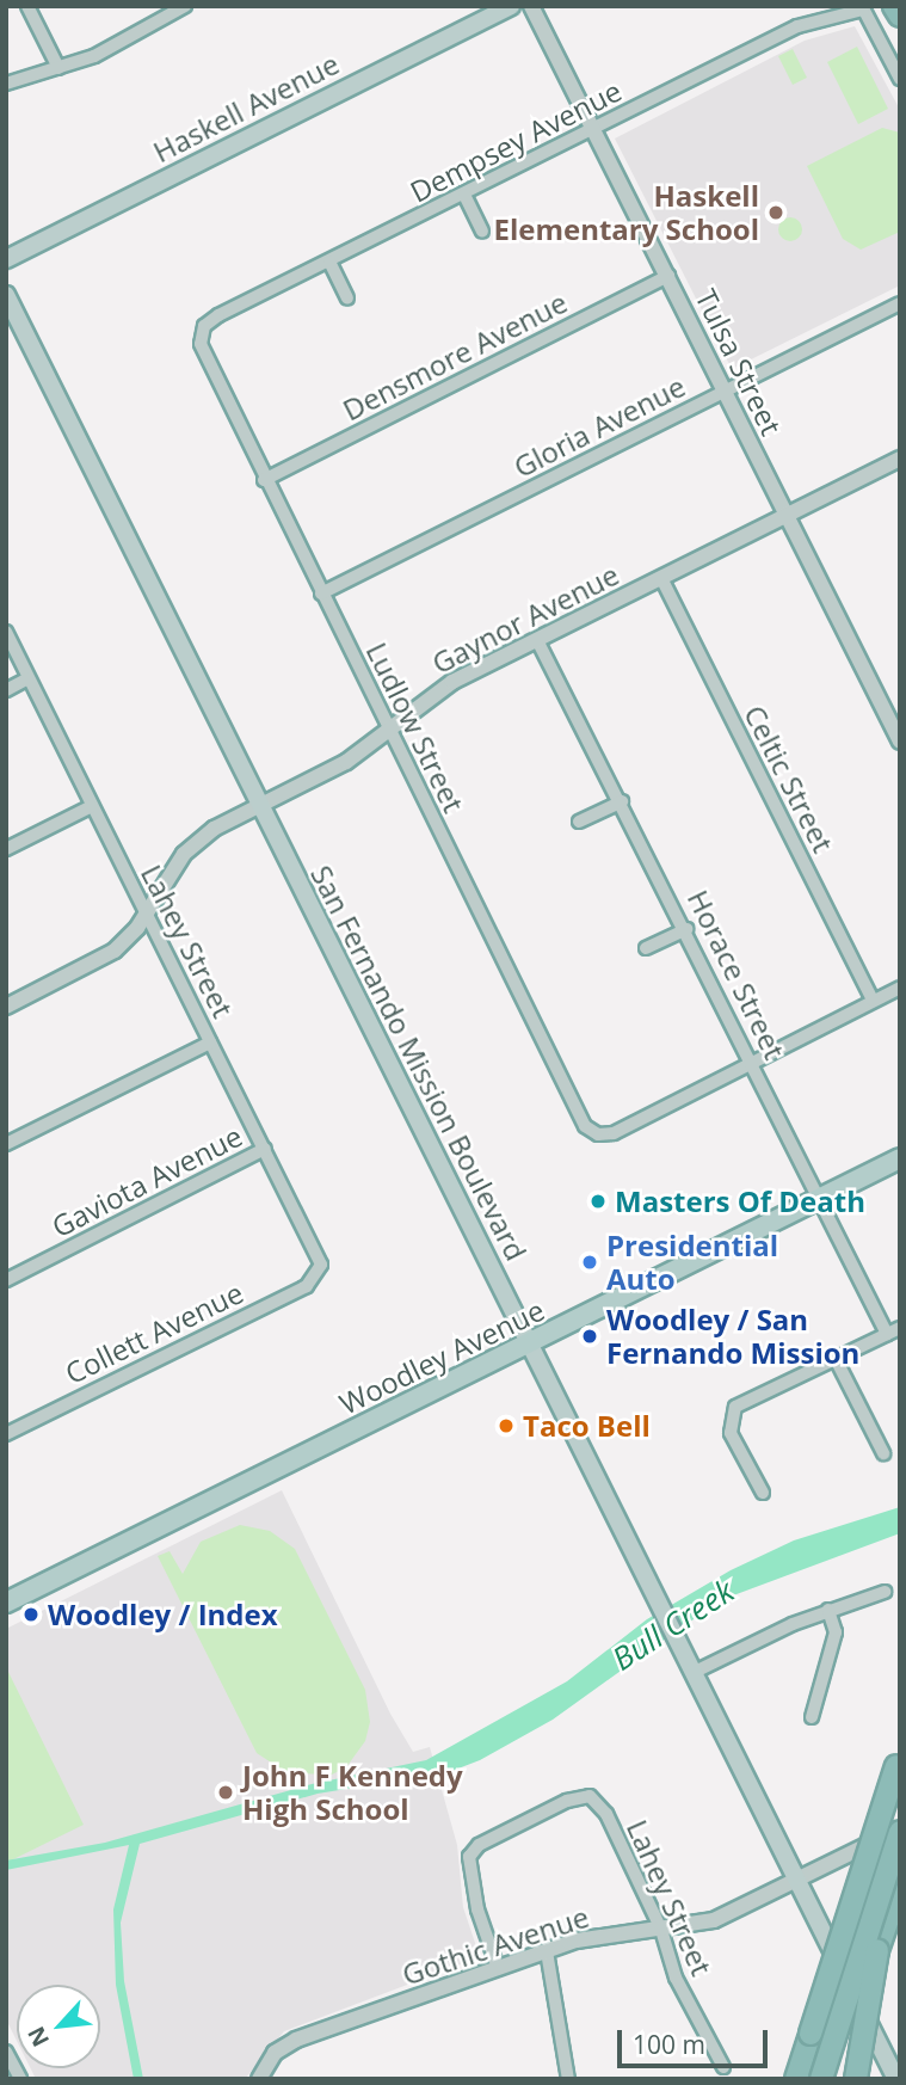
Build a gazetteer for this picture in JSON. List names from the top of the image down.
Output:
{
  "streets": {
    "main road": ["Haskell Avenue", "San Fernando Mission Boulevard", "Woodley Avenue"],
    "street": [
      "Dempsey Avenue",
      "Densmore Avenue",
      "Tulsa Street",
      "Gloria Avenue",
      "Gaynor Avenue",
      "Ludlow Street",
      "Celtic Street",
      "Lahey Street",
      "Horace Street",
      "Gaviota Avenue",
      "Collett Avenue",
      "Gothic Avenue"
    ]
  },
  "crossings": [
    ["Dempsey Avenue", "Tulsa Street"],
    ["Dempsey Avenue", "Ludlow Street"],
    ["Densmore Avenue", "Tulsa Street"],
    ["Densmore Avenue", "Ludlow Street"],
    ["Tulsa Street", "Gloria Avenue"],
    ["Tulsa Street", "Gaynor Avenue"],
    ["Gloria Avenue", "Ludlow Street"],
    ["Gaynor Avenue", "Ludlow Street"],
    ["Gaynor Avenue", "Celtic Street"],
    ["Gaynor Avenue", "Lahey Street"],
    ["Gaynor Avenue", "Horace Street"],
    ["Gaynor Avenue", "San Fernando Mission Boulevard"],
    ["Ludlow Street", "Horace Street"],
    ["Lahey Street", "Gaviota Avenue"],
    ["Lahey Street", "Collett Avenue"],
    ["Lahey Street", "Gothic Avenue"],
    ["Horace Street", "Woodley Avenue"],
    ["San Fernando Mission Boulevard", "Woodley Avenue"],
    ["San Fernando Mission Boulevard", "Gothic Avenue"]
  ],
  "water": ["Bull Creek"],
  "places": [
    "Haskell Elementary School",
    "Masters Of Death",
    "Presidential Auto",
    "Woodley / San Fernando Mission",
    "Taco Bell",
    "Woodley / Index",
    "John F Kennedy High School"
  ],
  "scale_bar": "100 m",
  "north": "bottom left"
}
